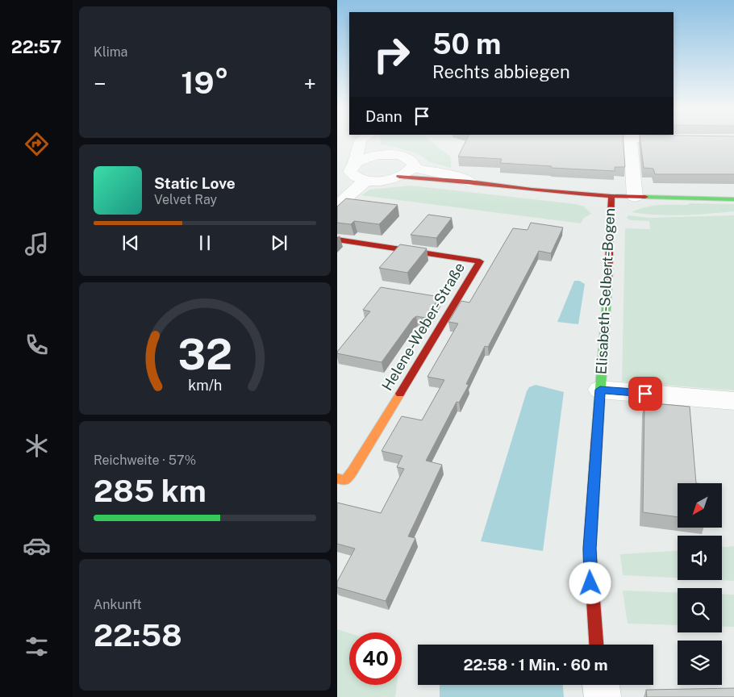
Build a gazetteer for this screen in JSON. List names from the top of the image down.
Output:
{
  "streets": {
    "street": ["Elisabeth-Selbert-Bogen", "Helene-Weber-Straße"]
  },
  "north": "bottom left",
  "page": {
    "tabs": "22:57",
    "tile": [
      "Klima",
      ["Reichweite · 57%", "285 km"],
      ["Ankunft", "22:58"]
    ],
    "turn": ["50 m", "Rechts abbiegen"],
    "heat": ["−", "19°", "+"],
    "then": "Dann",
    "song": ["Static Love", "Velvet Ray"],
    "limit": "40",
    "trip": "22:58 · 1 Min. · 60 m",
    "gauge": ["32", "km/h"]
  }
}
